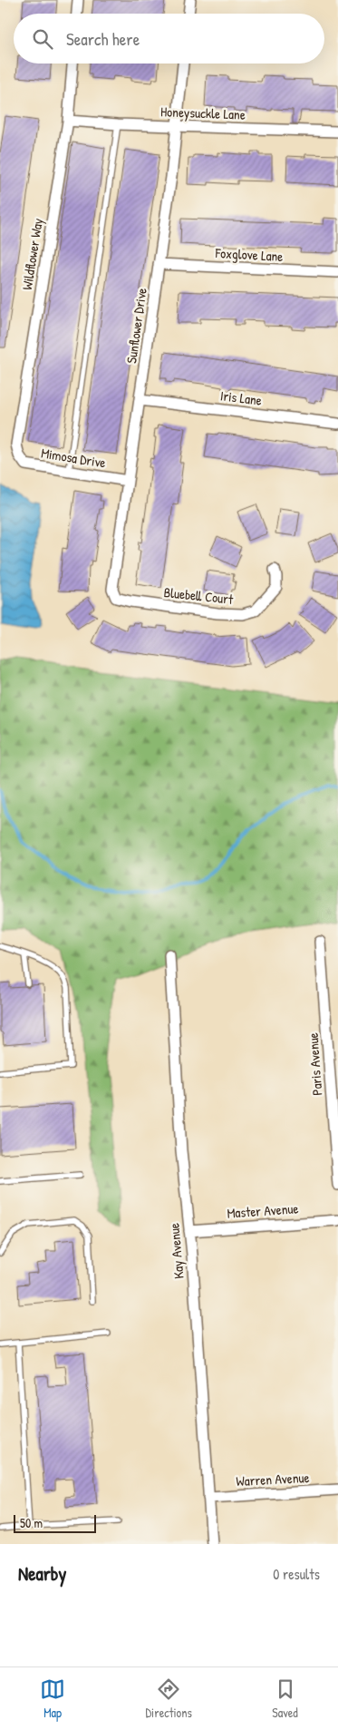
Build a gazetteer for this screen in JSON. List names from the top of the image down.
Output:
{
  "streets": {
    "street": [
      "Honeysuckle Lane",
      "Wildflower Way",
      "Foxglove Lane",
      "Sunflower Drive",
      "Iris Lane",
      "Mimosa Drive",
      "Bluebell Court",
      "Paris Avenue",
      "Master Avenue",
      "Kay Avenue",
      "Warren Avenue"
    ]
  },
  "crossings": [
    ["Honeysuckle Lane", "Wildflower Way"],
    ["Honeysuckle Lane", "Sunflower Drive"],
    ["Wildflower Way", "Mimosa Drive"],
    ["Foxglove Lane", "Sunflower Drive"],
    ["Sunflower Drive", "Iris Lane"],
    ["Sunflower Drive", "Mimosa Drive"],
    ["Sunflower Drive", "Bluebell Court"],
    ["Master Avenue", "Kay Avenue"],
    ["Kay Avenue", "Warren Avenue"]
  ],
  "scale_bar": "50 m",
  "page": {
    "search": "Search here",
    "scale": "50 m",
    "heading": ["Nearby", "0 results"],
    "nav": ["Map", "Directions", "Saved"]
  }
}
